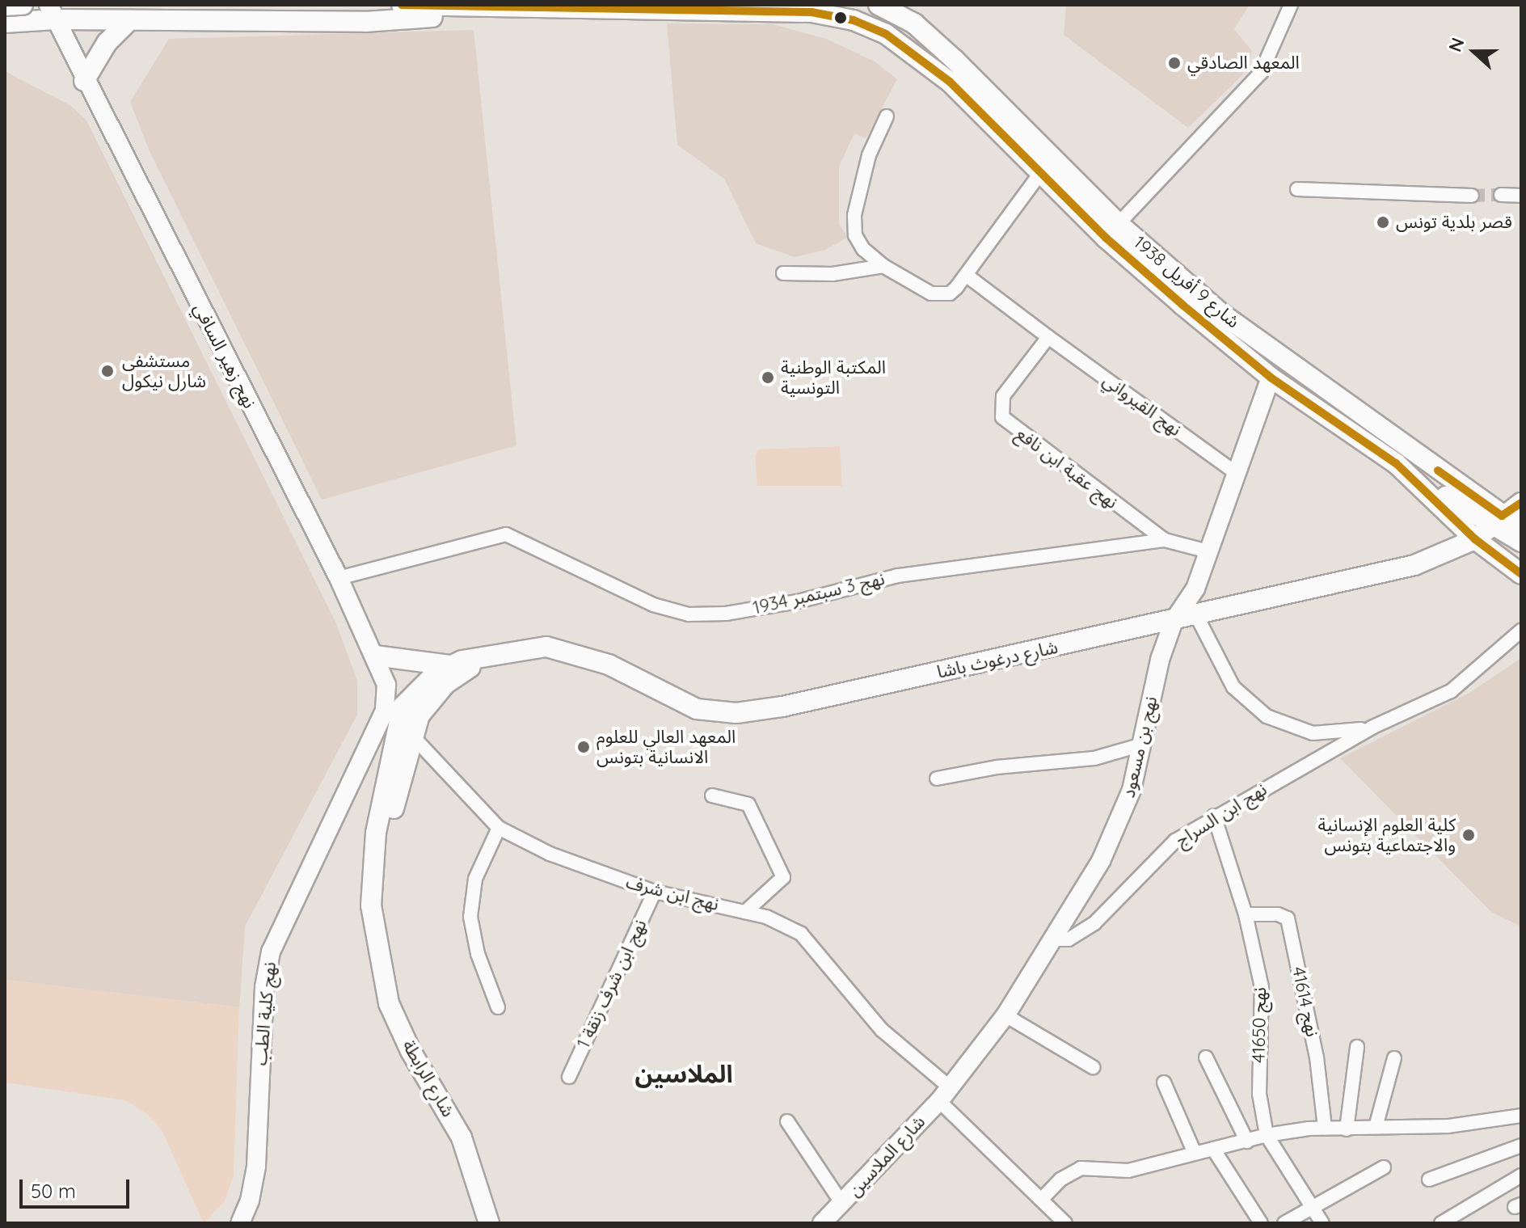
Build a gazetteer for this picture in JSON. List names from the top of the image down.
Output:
{
  "streets": {
    "main road": ["شارع 9 أفريل 1938", "شارع درغوث باشا", "شارع الرابطة"],
    "street": [
      "نهج زهير السافي",
      "نهج القيرواني",
      "نهج عقبة ابن نافع",
      "نهج 3 سبتمبر 1934",
      "نهج بن مسعود",
      "نهج ابن السراج",
      "نهج ابن شرف",
      "نهج ابن شرف زنقة 1",
      "نهج 41614",
      "نهج كلية الطب",
      "نهج 41650",
      "شارع الملاسين"
    ]
  },
  "crossings": [
    ["شارع 9 أفريل 1938", "نهج زهير السافي"],
    ["شارع 9 أفريل 1938", "شارع درغوث باشا"],
    ["شارع 9 أفريل 1938", "نهج بن مسعود"],
    ["نهج زهير السافي", "نهج 3 سبتمبر 1934"],
    ["نهج زهير السافي", "شارع درغوث باشا"],
    ["نهج زهير السافي", "نهج ابن شرف"],
    ["نهج زهير السافي", "نهج كلية الطب"],
    ["نهج زهير السافي", "شارع الرابطة"],
    ["نهج القيرواني", "نهج عقبة ابن نافع"],
    ["نهج القيرواني", "نهج بن مسعود"],
    ["نهج عقبة ابن نافع", "نهج 3 سبتمبر 1934"],
    ["نهج عقبة ابن نافع", "نهج بن مسعود"],
    ["شارع درغوث باشا", "نهج بن مسعود"],
    ["شارع درغوث باشا", "نهج ابن السراج"],
    ["شارع درغوث باشا", "نهج ابن شرف"],
    ["شارع درغوث باشا", "نهج كلية الطب"],
    ["شارع درغوث باشا", "شارع الرابطة"],
    ["نهج بن مسعود", "نهج ابن السراج"],
    ["نهج بن مسعود", "نهج ابن شرف"],
    ["نهج بن مسعود", "شارع الملاسين"],
    ["نهج ابن السراج", "نهج 41650"],
    ["نهج ابن شرف", "نهج ابن شرف زنقة 1"],
    ["نهج ابن شرف", "نهج كلية الطب"],
    ["نهج ابن شرف", "شارع الرابطة"],
    ["نهج ابن شرف", "شارع الملاسين"],
    ["نهج 41614", "نهج 41650"],
    ["نهج كلية الطب", "شارع الرابطة"]
  ],
  "districts": ["الملاسين"],
  "places": [
    "المعهد الصادقي",
    "قصر بلدية تونس",
    "مستشفى شارل نيكول",
    "المكتبة الوطنية التونسية",
    "المعهد العالي للعلوم الانسانية بتونس",
    "كلية العلوم الإنسانية والاجتماعية بتونس"
  ],
  "scale_bar": "50 m",
  "north": "left"
}
